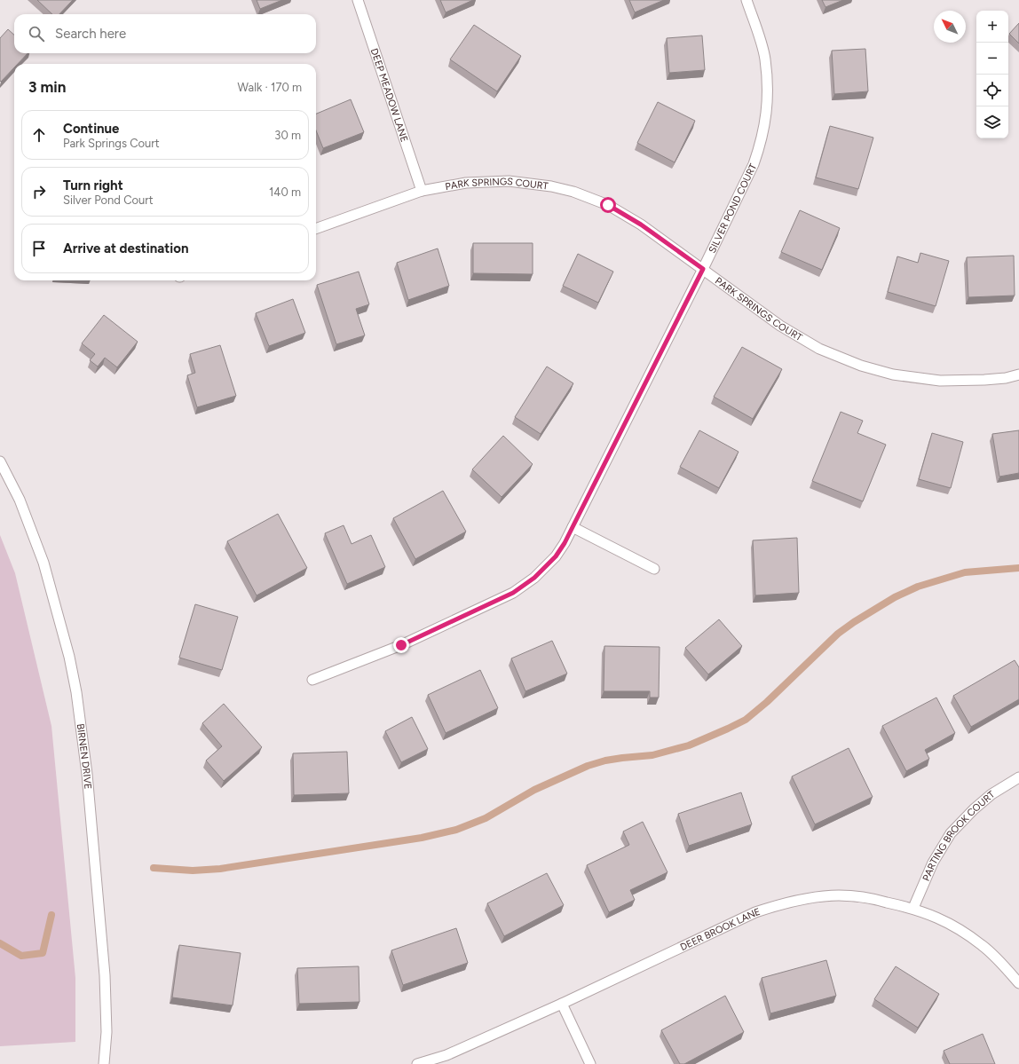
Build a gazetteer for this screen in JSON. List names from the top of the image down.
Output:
{
  "streets": {
    "street": [
      "DEEP MEADOW LANE",
      "PARK SPRINGS COURT",
      "SILVER POND COURT",
      "BIRNEN DRIVE",
      "PARTING BROOK COURT",
      "DEER BROOK LANE"
    ]
  },
  "crossings": [
    ["DEEP MEADOW LANE", "PARK SPRINGS COURT"],
    ["PARK SPRINGS COURT", "SILVER POND COURT"],
    ["PARTING BROOK COURT", "DEER BROOK LANE"]
  ],
  "north": "top left",
  "page": {
    "map_buttons": ["+", "−"],
    "search": "Search here",
    "heading": ["3 min", "Walk · 170 m"],
    "list": [
      ["Continue", "Park Springs Court", "30 m"],
      ["Turn right", "Silver Pond Court", "140 m"],
      "Arrive at destination"
    ]
  }
}
